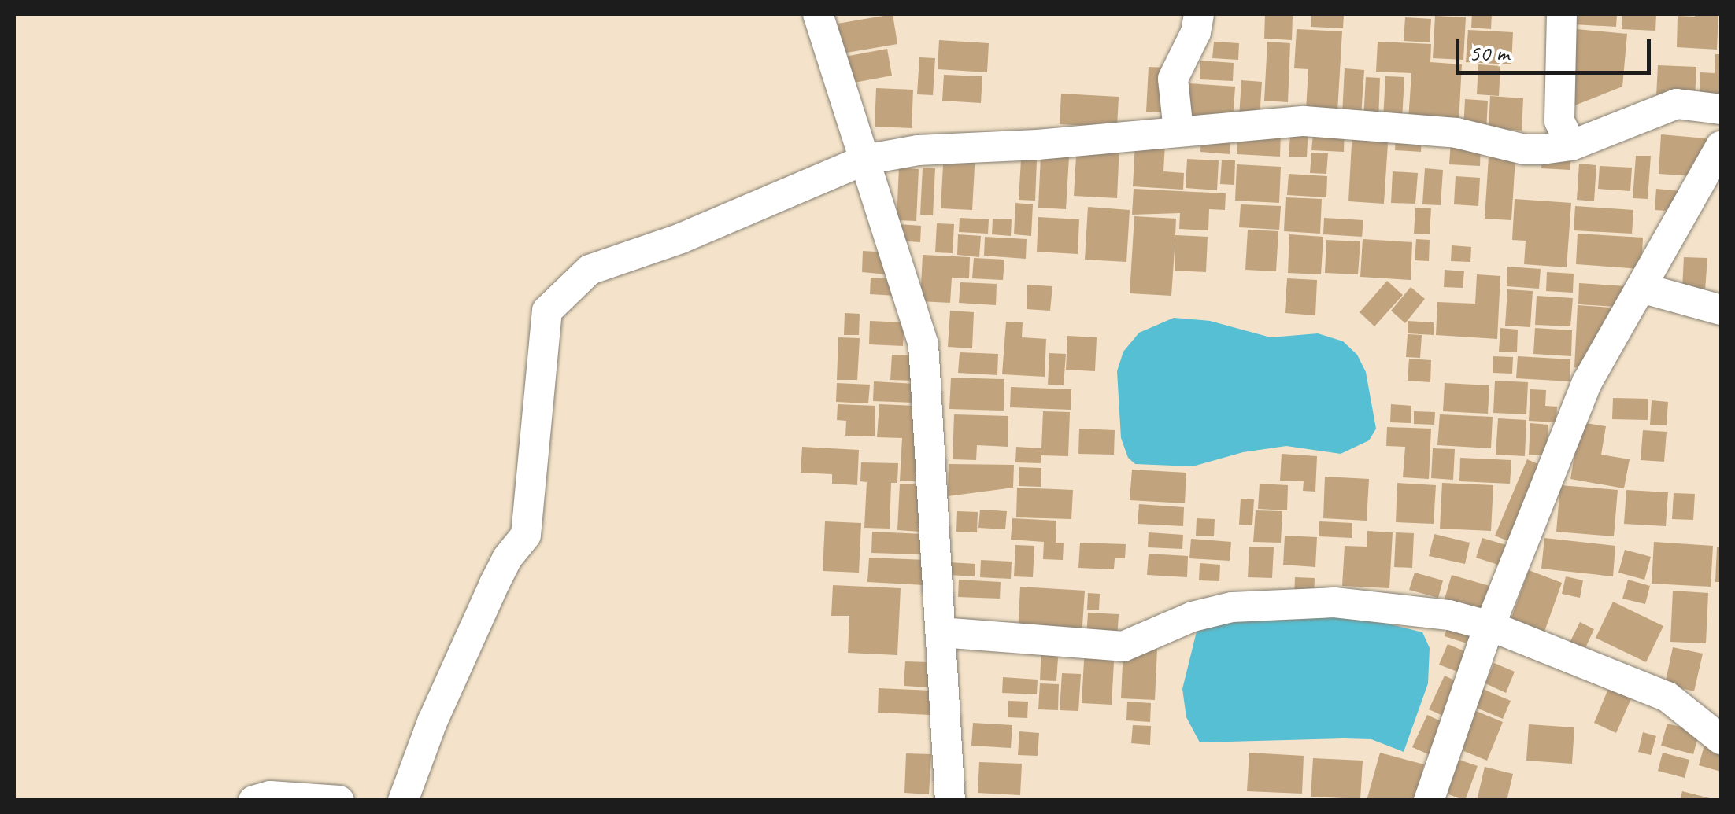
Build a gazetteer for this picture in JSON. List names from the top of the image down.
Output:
{
  "scale_bar": "50 m"
}
